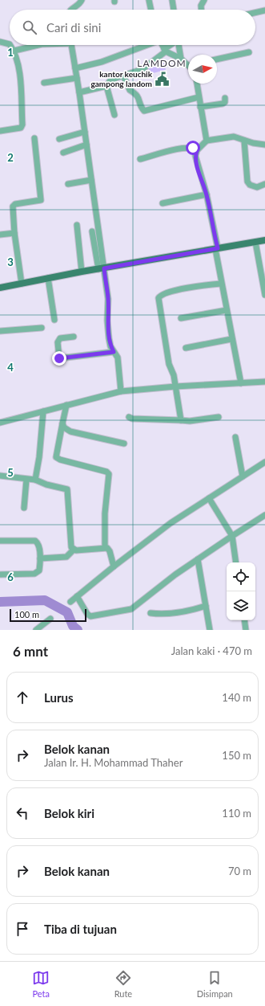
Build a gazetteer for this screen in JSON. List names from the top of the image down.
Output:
{
  "districts": ["LAMDOM"],
  "places": {
    "public building": ["kantor keuchik gampong landom"]
  },
  "scale_bar": "100 m",
  "north": "right",
  "page": {
    "search": "Cari di sini",
    "scale": "100 m",
    "heading": ["6 mnt", "Jalan kaki · 470 m"],
    "list": [
      ["Lurus", "140 m"],
      ["Belok kanan", "Jalan Ir. H. Mohammad Thaher", "150 m"],
      ["Belok kiri", "110 m"],
      ["Belok kanan", "70 m"],
      "Tiba di tujuan"
    ],
    "nav": ["Peta", "Rute", "Disimpan"]
  },
  "grid": {
    "rows": [
      "1",
      "2",
      "3",
      "4",
      "5",
      "6"
    ]
  }
}
